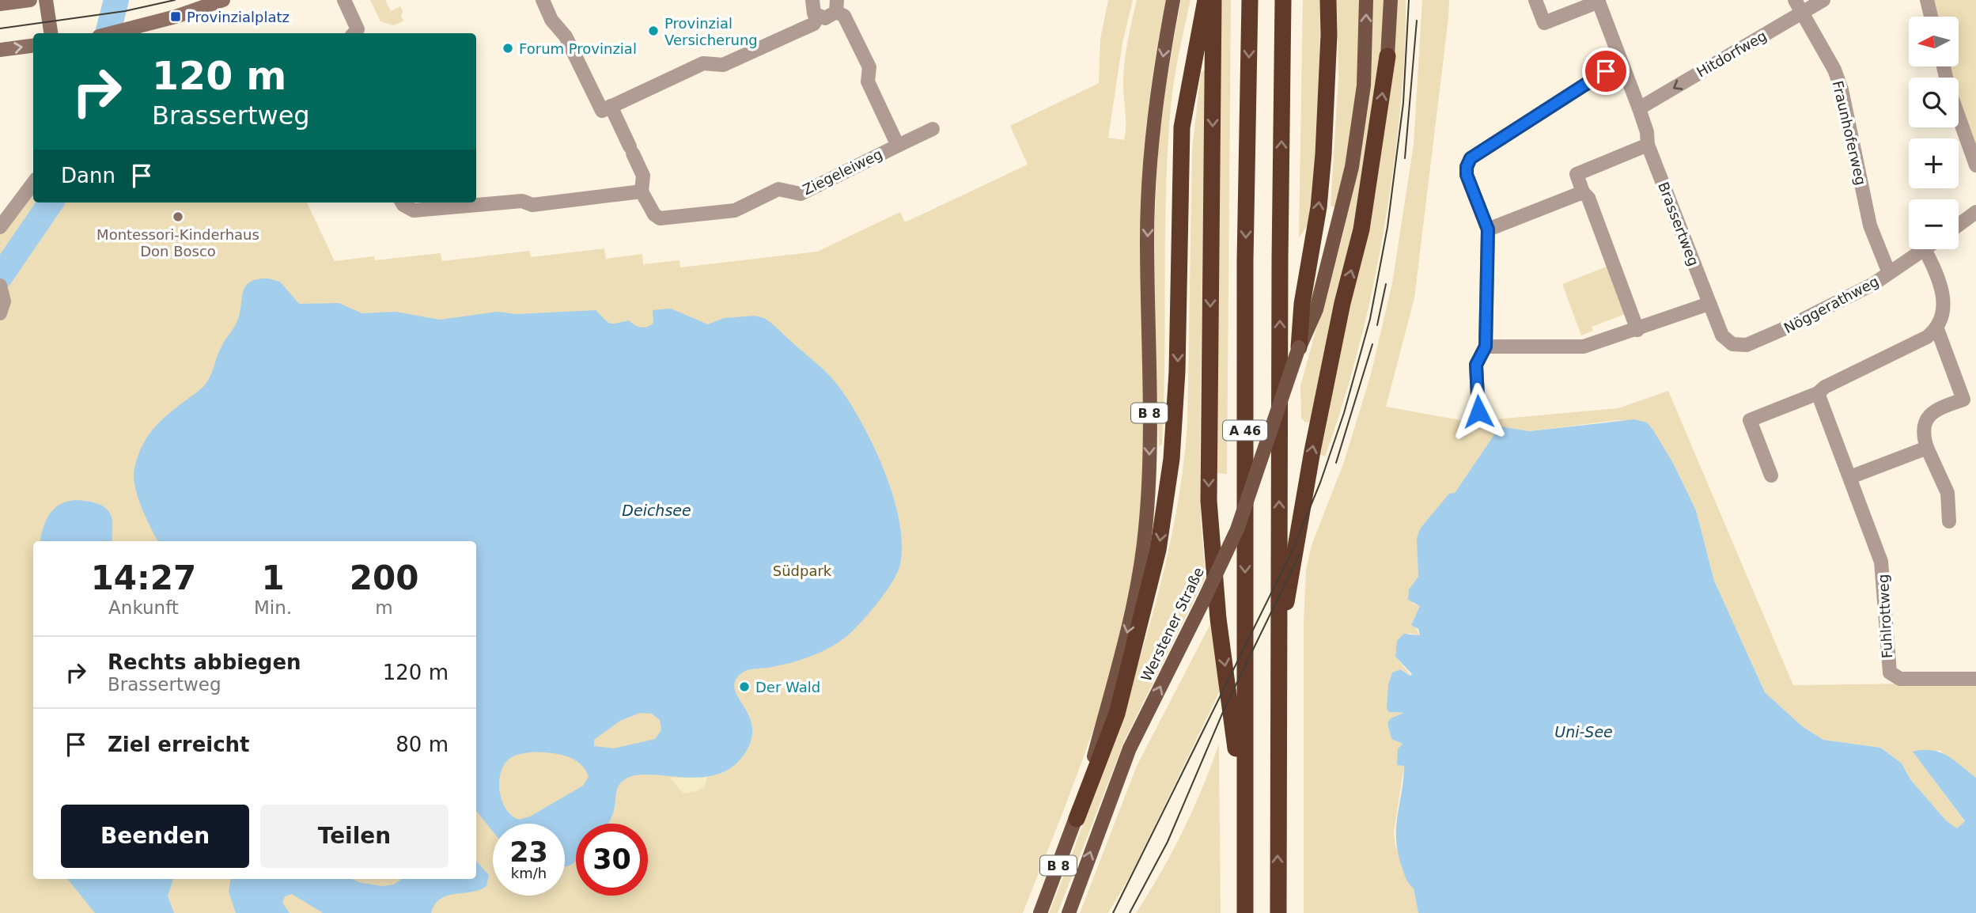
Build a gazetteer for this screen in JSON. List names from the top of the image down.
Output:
{
  "streets": {
    "highway": ["A 46"],
    "main road": ["B 8", "Werstener Straße"],
    "street": [
      "Hitdorfweg",
      "Fraunhoferweg",
      "Ziegeleiweg",
      "Brassertweg",
      "Nöggerathweg",
      "Fuhlrottweg"
    ]
  },
  "crossings": [
    ["Hitdorfweg", "Fraunhoferweg"],
    ["Hitdorfweg", "Brassertweg"],
    ["Fraunhoferweg", "Nöggerathweg"],
    ["Brassertweg", "Nöggerathweg"],
    ["B 8", "Werstener Straße"]
  ],
  "one_way": ["Hitdorfweg"],
  "water": ["Deichsee", "Uni-See"],
  "parks": ["Südpark"],
  "places": {
    "transit": ["Provinzialplatz"],
    "other": [
      "Provinzial Versicherung",
      "Forum Provinzial",
      "Montessori-Kinderhaus Don Bosco",
      "Der Wald"
    ]
  },
  "north": "left",
  "page": {
    "map_buttons": ["+", "−"],
    "turn": ["120 m", "Brassertweg"],
    "then": "Dann",
    "eta": [
      "14:27",
      "Ankunft",
      "1",
      "Min.",
      "200",
      "m"
    ],
    "list": [
      {
        "name": "Rechts abbiegen",
        "note": "Brassertweg",
        "value": "120 m"
      },
      {
        "name": "Ziel erreicht",
        "value": "80 m"
      }
    ],
    "buttons": ["Beenden", "Teilen"],
    "speed": "23 km/h",
    "limit": "30"
  }
}
